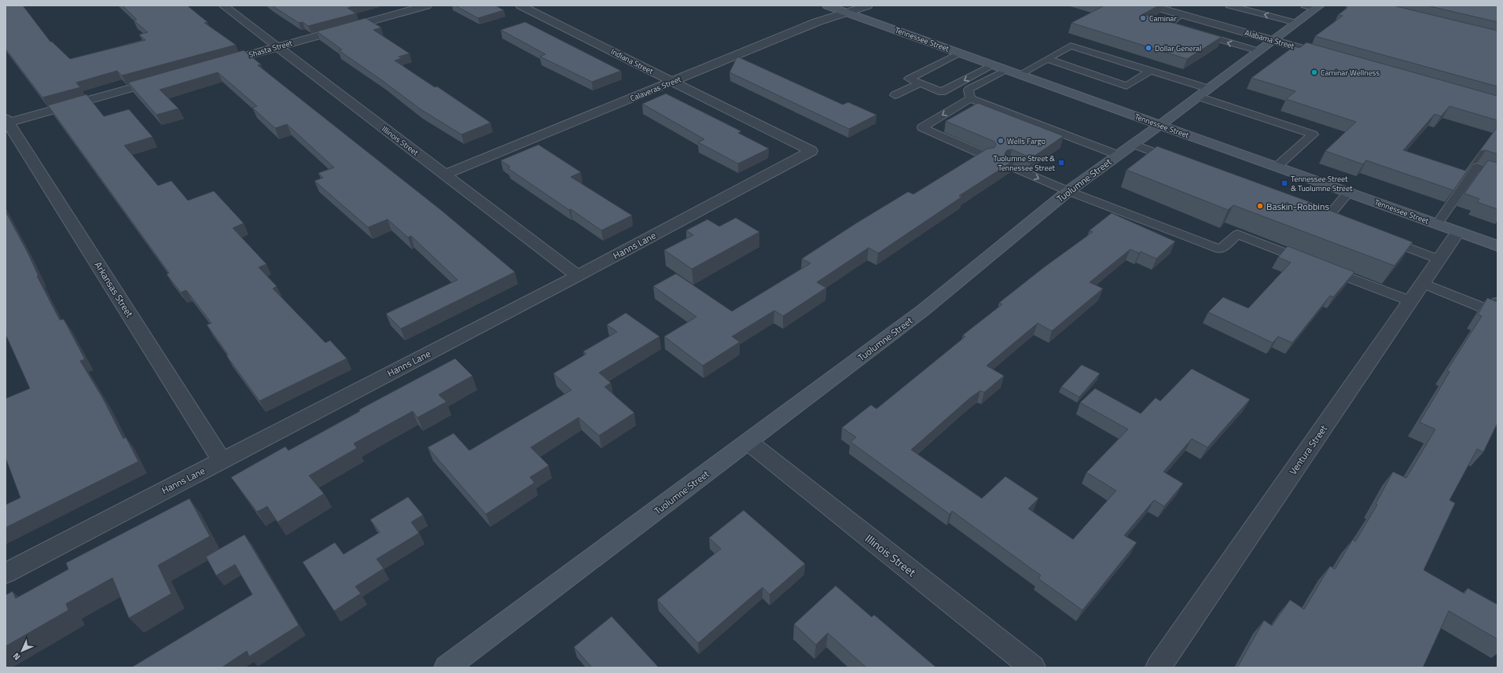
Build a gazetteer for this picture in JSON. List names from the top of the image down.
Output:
{
  "streets": {
    "main road": ["Tennessee Street", "Tuolumne Street"],
    "street": [
      "Alabama Street",
      "Shasta Street",
      "Indiana Street",
      "Calaveras Street",
      "Illinois Street",
      "Hanns Lane",
      "Arkansas Street",
      "Ventura Street"
    ]
  },
  "crossings": [
    ["Tennessee Street", "Calaveras Street"],
    ["Tennessee Street", "Tuolumne Street"],
    ["Tennessee Street", "Ventura Street"],
    ["Alabama Street", "Tuolumne Street"],
    ["Shasta Street", "Illinois Street"],
    ["Indiana Street", "Calaveras Street"],
    ["Indiana Street", "Hanns Lane"],
    ["Calaveras Street", "Illinois Street"],
    ["Illinois Street", "Tuolumne Street"],
    ["Illinois Street", "Hanns Lane"],
    ["Hanns Lane", "Arkansas Street"]
  ],
  "places": {
    "other": [
      "Caminar",
      "Dollar General",
      "Caminar Wellness",
      "Wells Fargo",
      "Baskin-Robbins"
    ],
    "transit": ["Tuolumne Street & Tennessee Street", "Tennessee Street & Tuolumne Street"]
  },
  "north": "bottom left"
}
